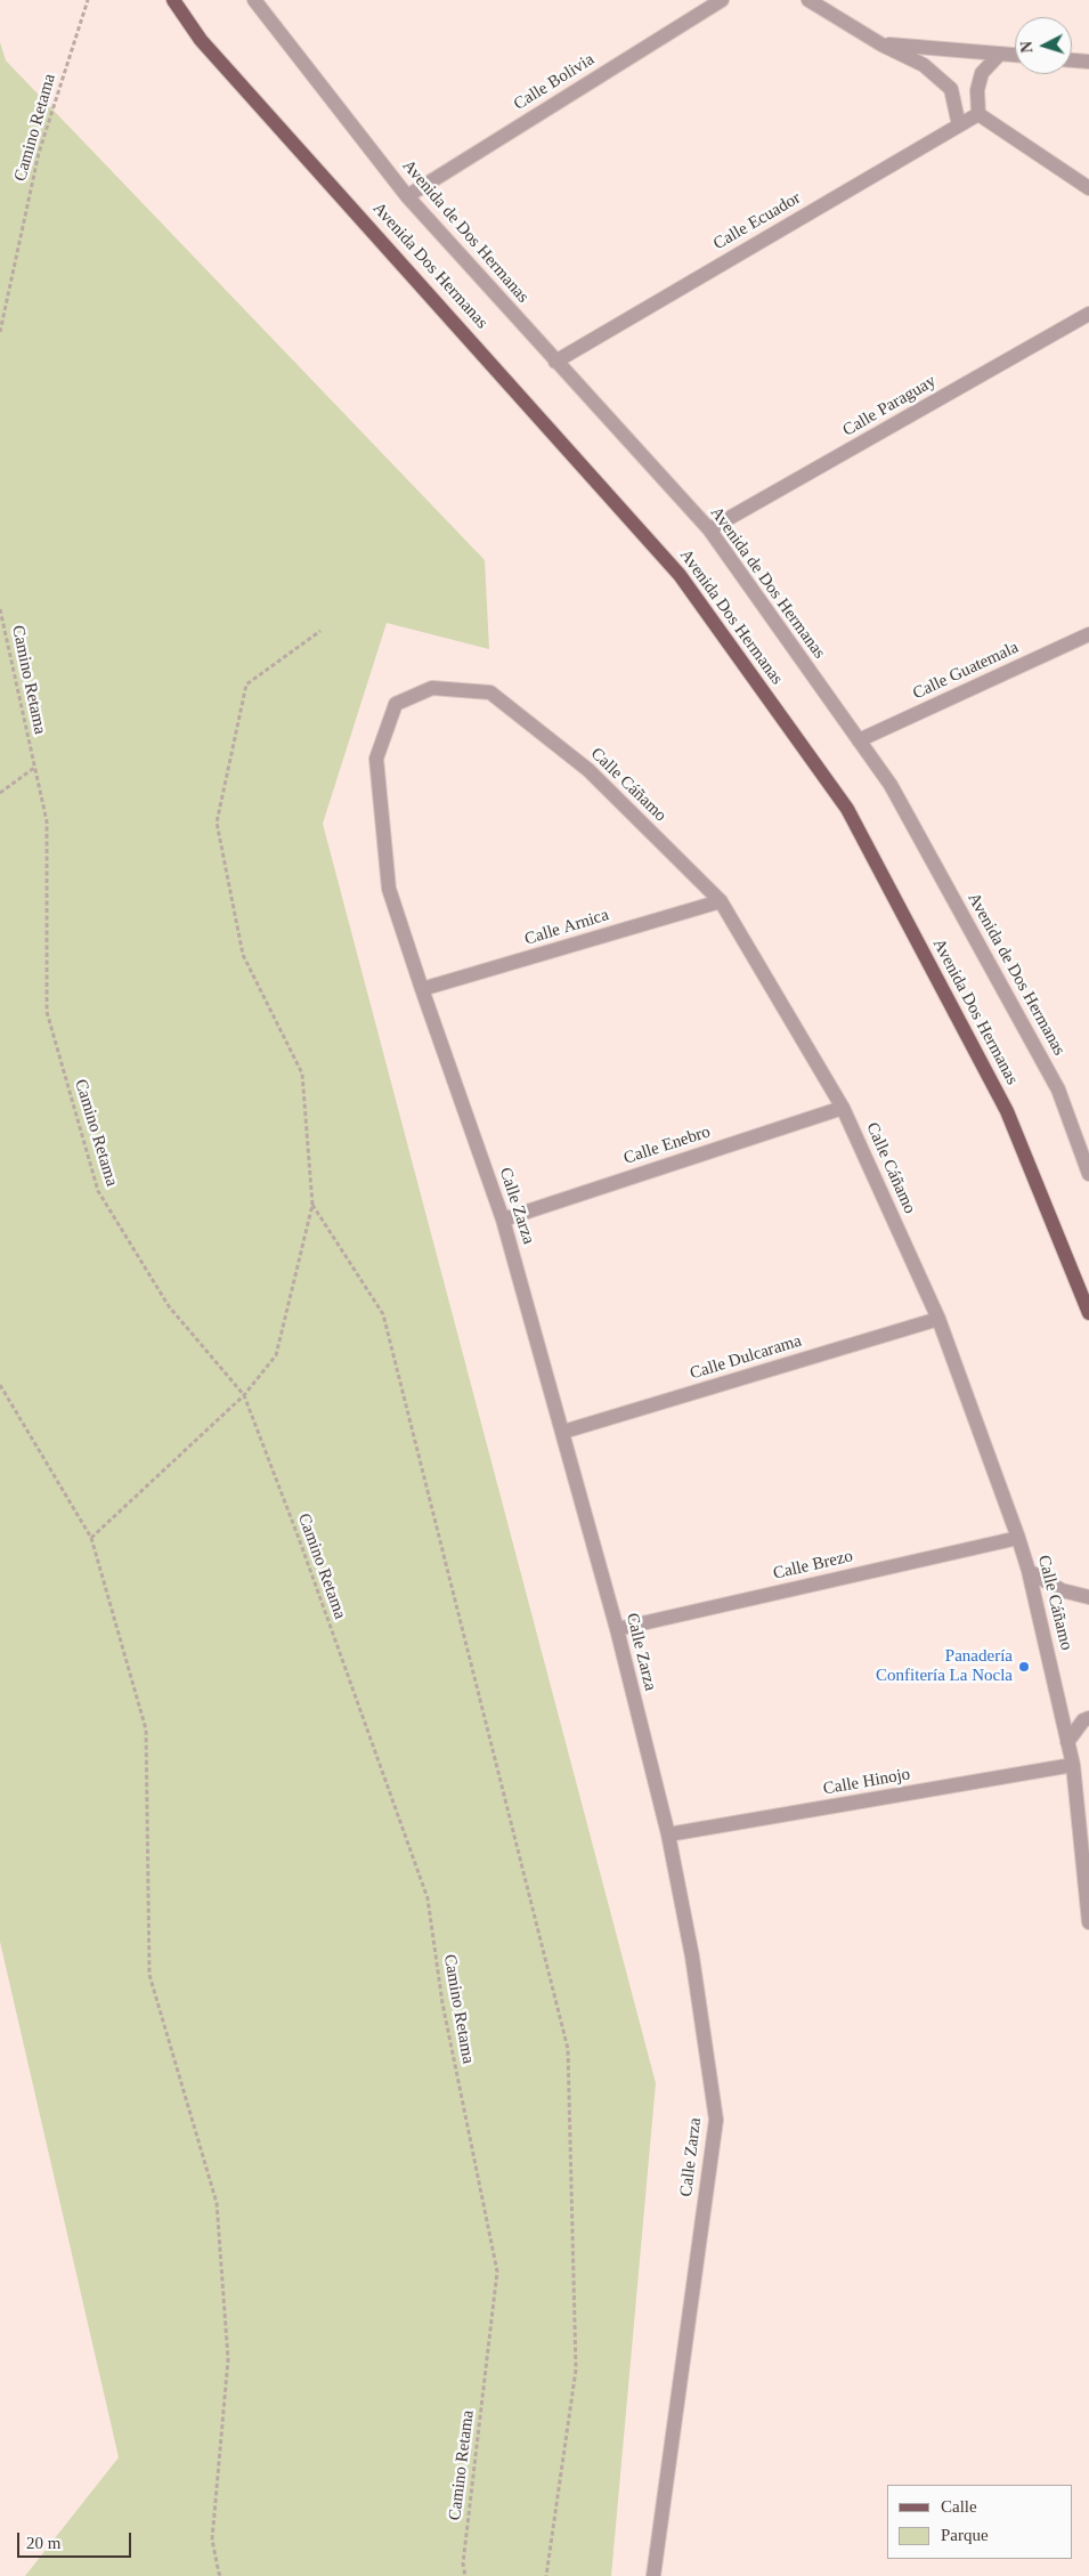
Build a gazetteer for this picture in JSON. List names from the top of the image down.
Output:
{
  "streets": {
    "main road": ["Avenida Dos Hermanas"],
    "street": [
      "Calle Bolivia",
      "Calle Ecuador",
      "Avenida de Dos Hermanas",
      "Calle Paraguay",
      "Calle Guatemala",
      "Calle Cáñamo",
      "Calle Arnica",
      "Calle Enebro",
      "Calle Zarza",
      "Calle Dulcarama",
      "Calle Brezo",
      "Calle Hinojo"
    ],
    "path": ["Camino Retama"]
  },
  "crossings": [
    ["Calle Bolivia", "Avenida de Dos Hermanas"],
    ["Calle Ecuador", "Avenida de Dos Hermanas"],
    ["Avenida de Dos Hermanas", "Calle Paraguay"],
    ["Avenida de Dos Hermanas", "Calle Guatemala"],
    ["Calle Cáñamo", "Calle Arnica"],
    ["Calle Cáñamo", "Calle Enebro"],
    ["Calle Cáñamo", "Calle Zarza"],
    ["Calle Cáñamo", "Calle Dulcarama"],
    ["Calle Cáñamo", "Calle Brezo"],
    ["Calle Cáñamo", "Calle Hinojo"],
    ["Calle Arnica", "Calle Zarza"],
    ["Calle Enebro", "Calle Zarza"],
    ["Calle Zarza", "Calle Dulcarama"],
    ["Calle Zarza", "Calle Brezo"],
    ["Calle Zarza", "Calle Hinojo"]
  ],
  "places": ["Panadería Confitería La Nocla"],
  "legend": ["Calle", "Parque"],
  "scale_bar": "20 m",
  "north": "left"
}
